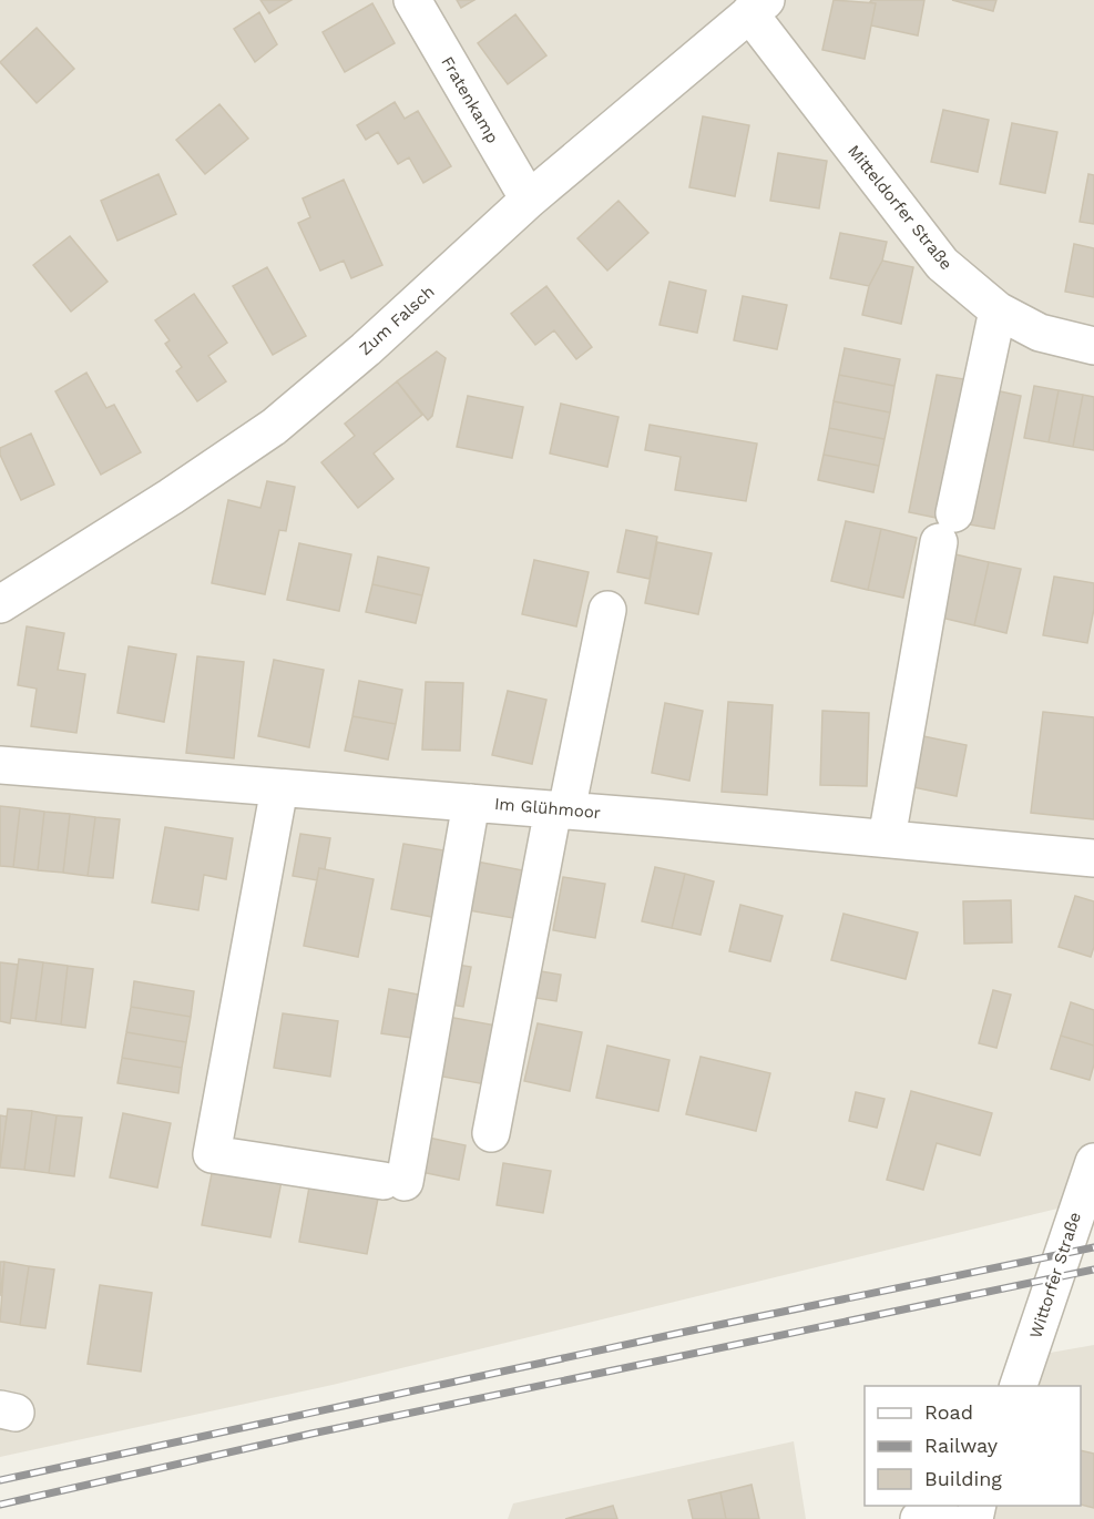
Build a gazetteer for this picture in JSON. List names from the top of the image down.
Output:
{
  "streets": {
    "street": [
      "Fratenkamp",
      "Mitteldorfer Straße",
      "Zum Falsch",
      "Im Glühmoor",
      "Wittorfer Straße"
    ]
  },
  "crossings": [
    ["Fratenkamp", "Zum Falsch"],
    ["Mitteldorfer Straße", "Zum Falsch"]
  ],
  "legend": ["Road", "Railway", "Building"]
}
